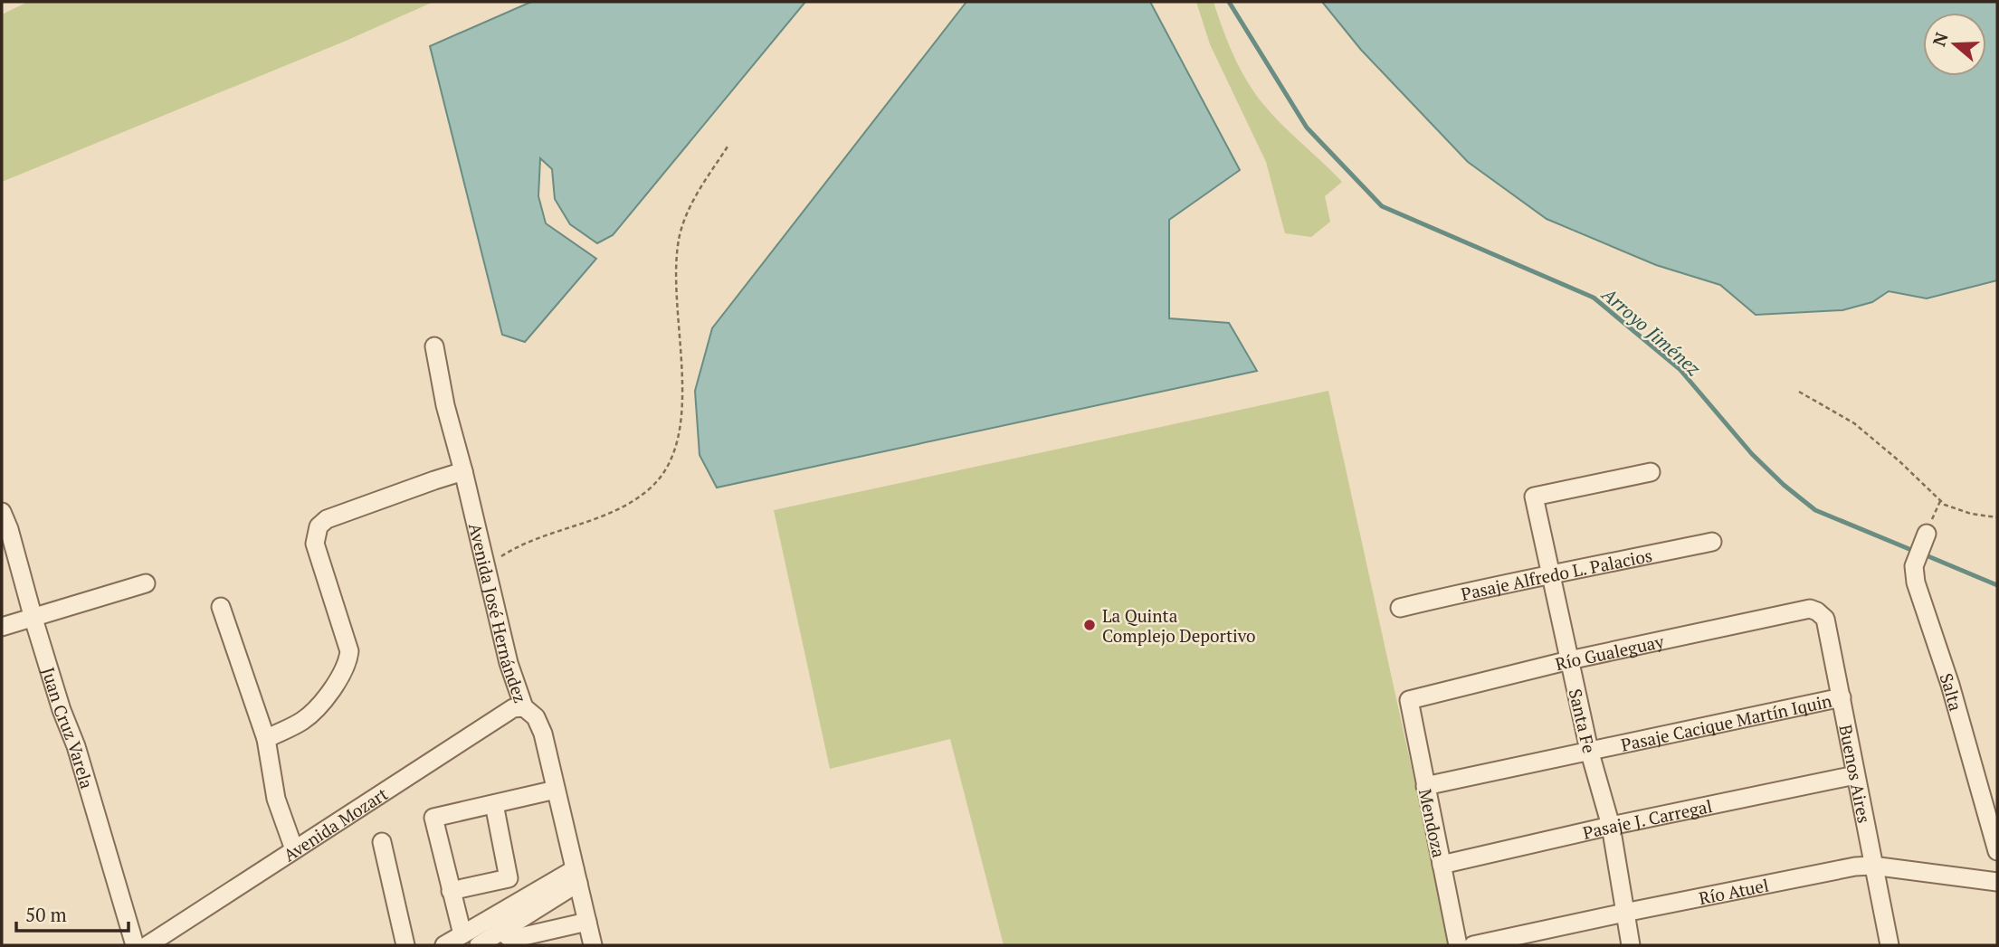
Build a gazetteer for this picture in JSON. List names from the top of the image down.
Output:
{
  "streets": {
    "street": [
      "Pasaje Alfredo L. Palacios",
      "Avenida José Hernández",
      "Río Gualeguay",
      "Salta",
      "Santa Fe",
      "Pasaje Cacique Martín Iquin",
      "Juan Cruz Varela",
      "Buenos Aires",
      "Pasaje J. Carregal",
      "Mendoza",
      "Avenida Mozart",
      "Río Atuel"
    ]
  },
  "crossings": [
    ["Pasaje Alfredo L. Palacios", "Santa Fe"],
    ["Avenida José Hernández", "Avenida Mozart"],
    ["Río Gualeguay", "Santa Fe"],
    ["Río Gualeguay", "Buenos Aires"],
    ["Río Gualeguay", "Mendoza"],
    ["Santa Fe", "Pasaje Cacique Martín Iquin"],
    ["Santa Fe", "Pasaje J. Carregal"],
    ["Santa Fe", "Río Atuel"],
    ["Pasaje Cacique Martín Iquin", "Buenos Aires"],
    ["Pasaje Cacique Martín Iquin", "Mendoza"],
    ["Buenos Aires", "Pasaje J. Carregal"],
    ["Buenos Aires", "Río Atuel"],
    ["Pasaje J. Carregal", "Mendoza"]
  ],
  "water": ["Arroyo Jiménez"],
  "places": ["La Quinta Complejo Deportivo"],
  "scale_bar": "50 m",
  "north": "left"
}
